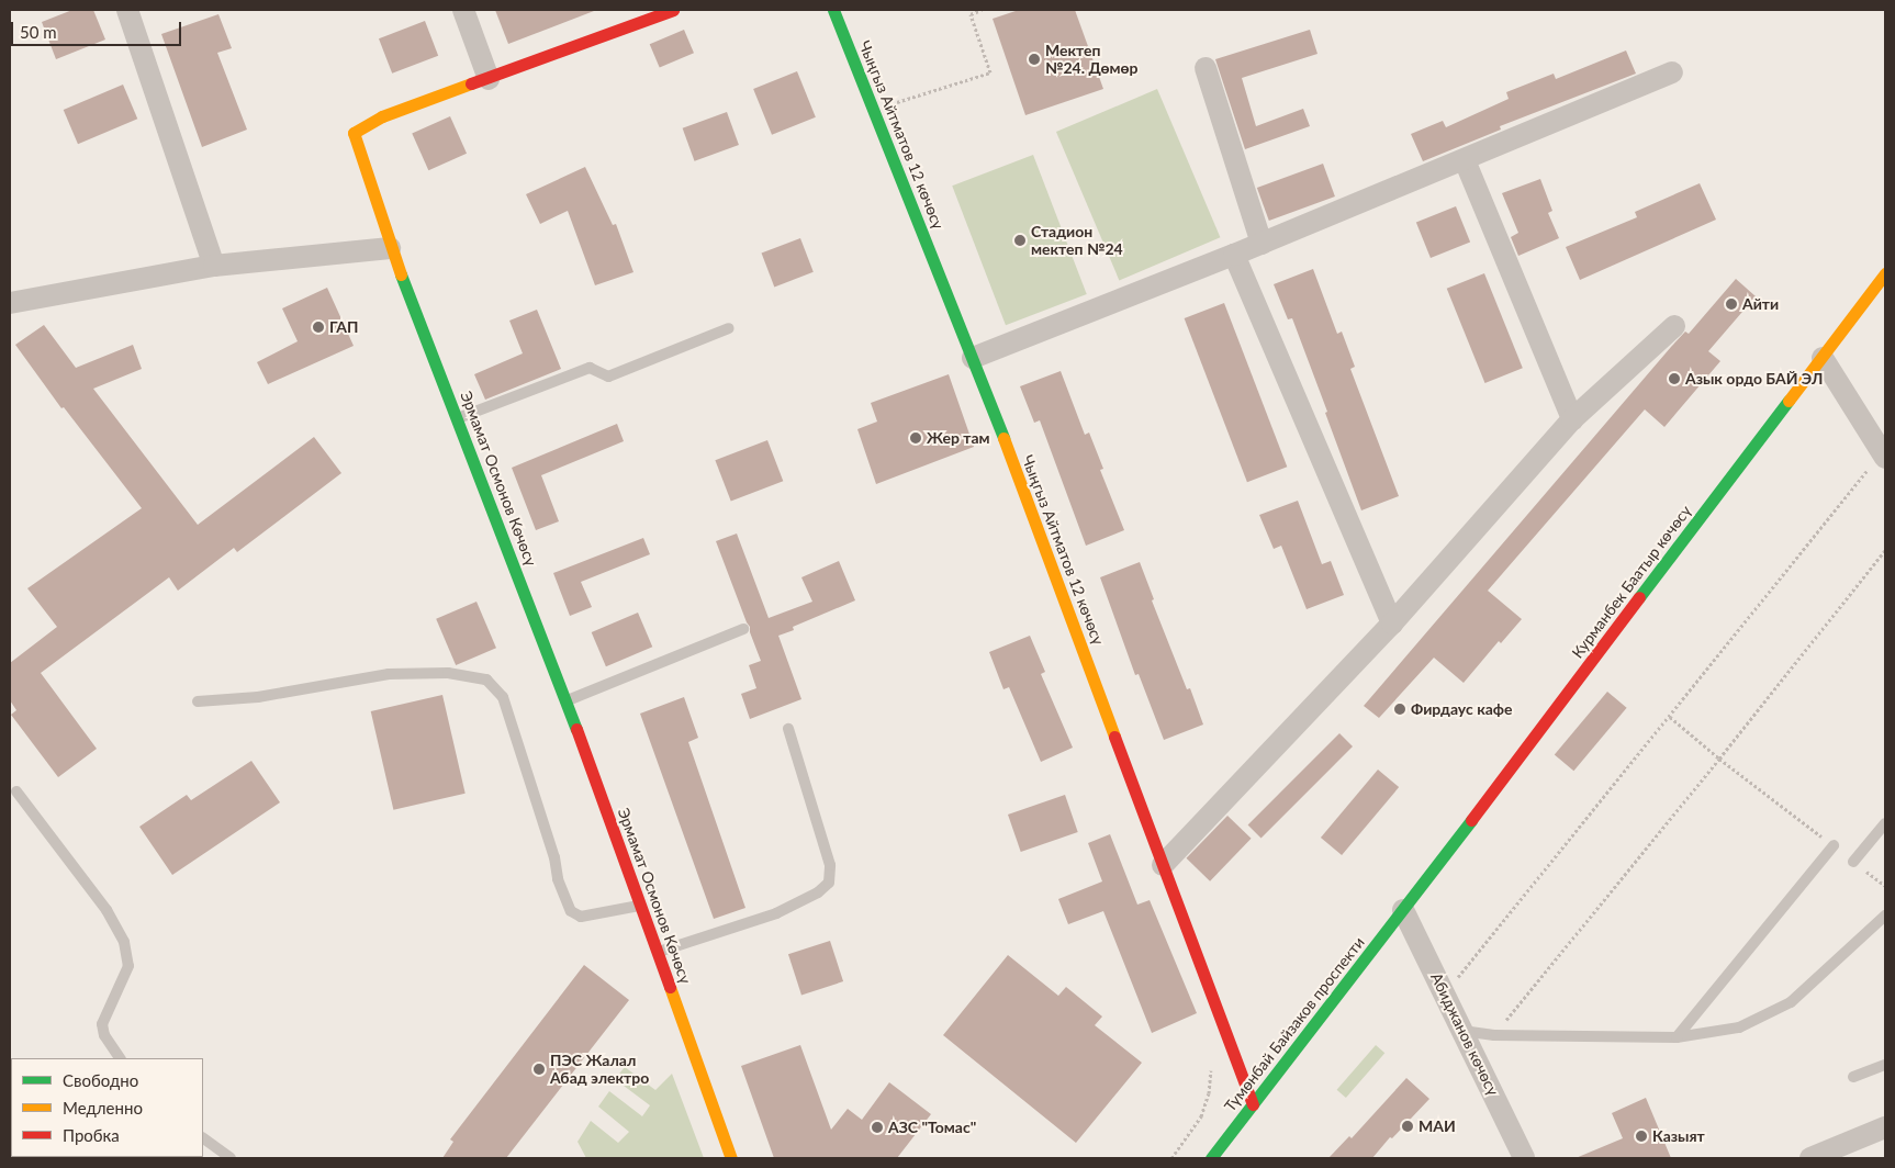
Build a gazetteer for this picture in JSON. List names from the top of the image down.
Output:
{
  "streets": {
    "main road": [
      "Чыңгыз Айтматов 12 көчөсү",
      "Эрмамат Осмонов Көчөсү",
      "Курманбек Баатыр көчөсү",
      "Түмөнбай Байзаков проспекти"
    ],
    "street": ["Абиджанов көчөсү"]
  },
  "crossings": [
    ["Чыңгыз Айтматов 12 көчөсү", "Түмөнбай Байзаков проспекти"],
    ["Курманбек Баатыр көчөсү", "Түмөнбай Байзаков проспекти"],
    ["Курманбек Баатыр көчөсү", "Абиджанов көчөсү"],
    ["Түмөнбай Байзаков проспекти", "Абиджанов көчөсү"]
  ],
  "places": [
    "Мектеп №24. Дөмөр",
    "Стадион мектеп №24",
    "Айти",
    "ГАП",
    "Азык ордо БАЙ ЭЛ",
    "Жер там",
    "Фирдаус кафе",
    "ПЭС Жалал Абад электро",
    "МАИ",
    "АЗС \"Томас\"",
    "Казыят"
  ],
  "legend": ["Свободно", "Медленно", "Пробка"],
  "scale_bar": "50 m"
}
